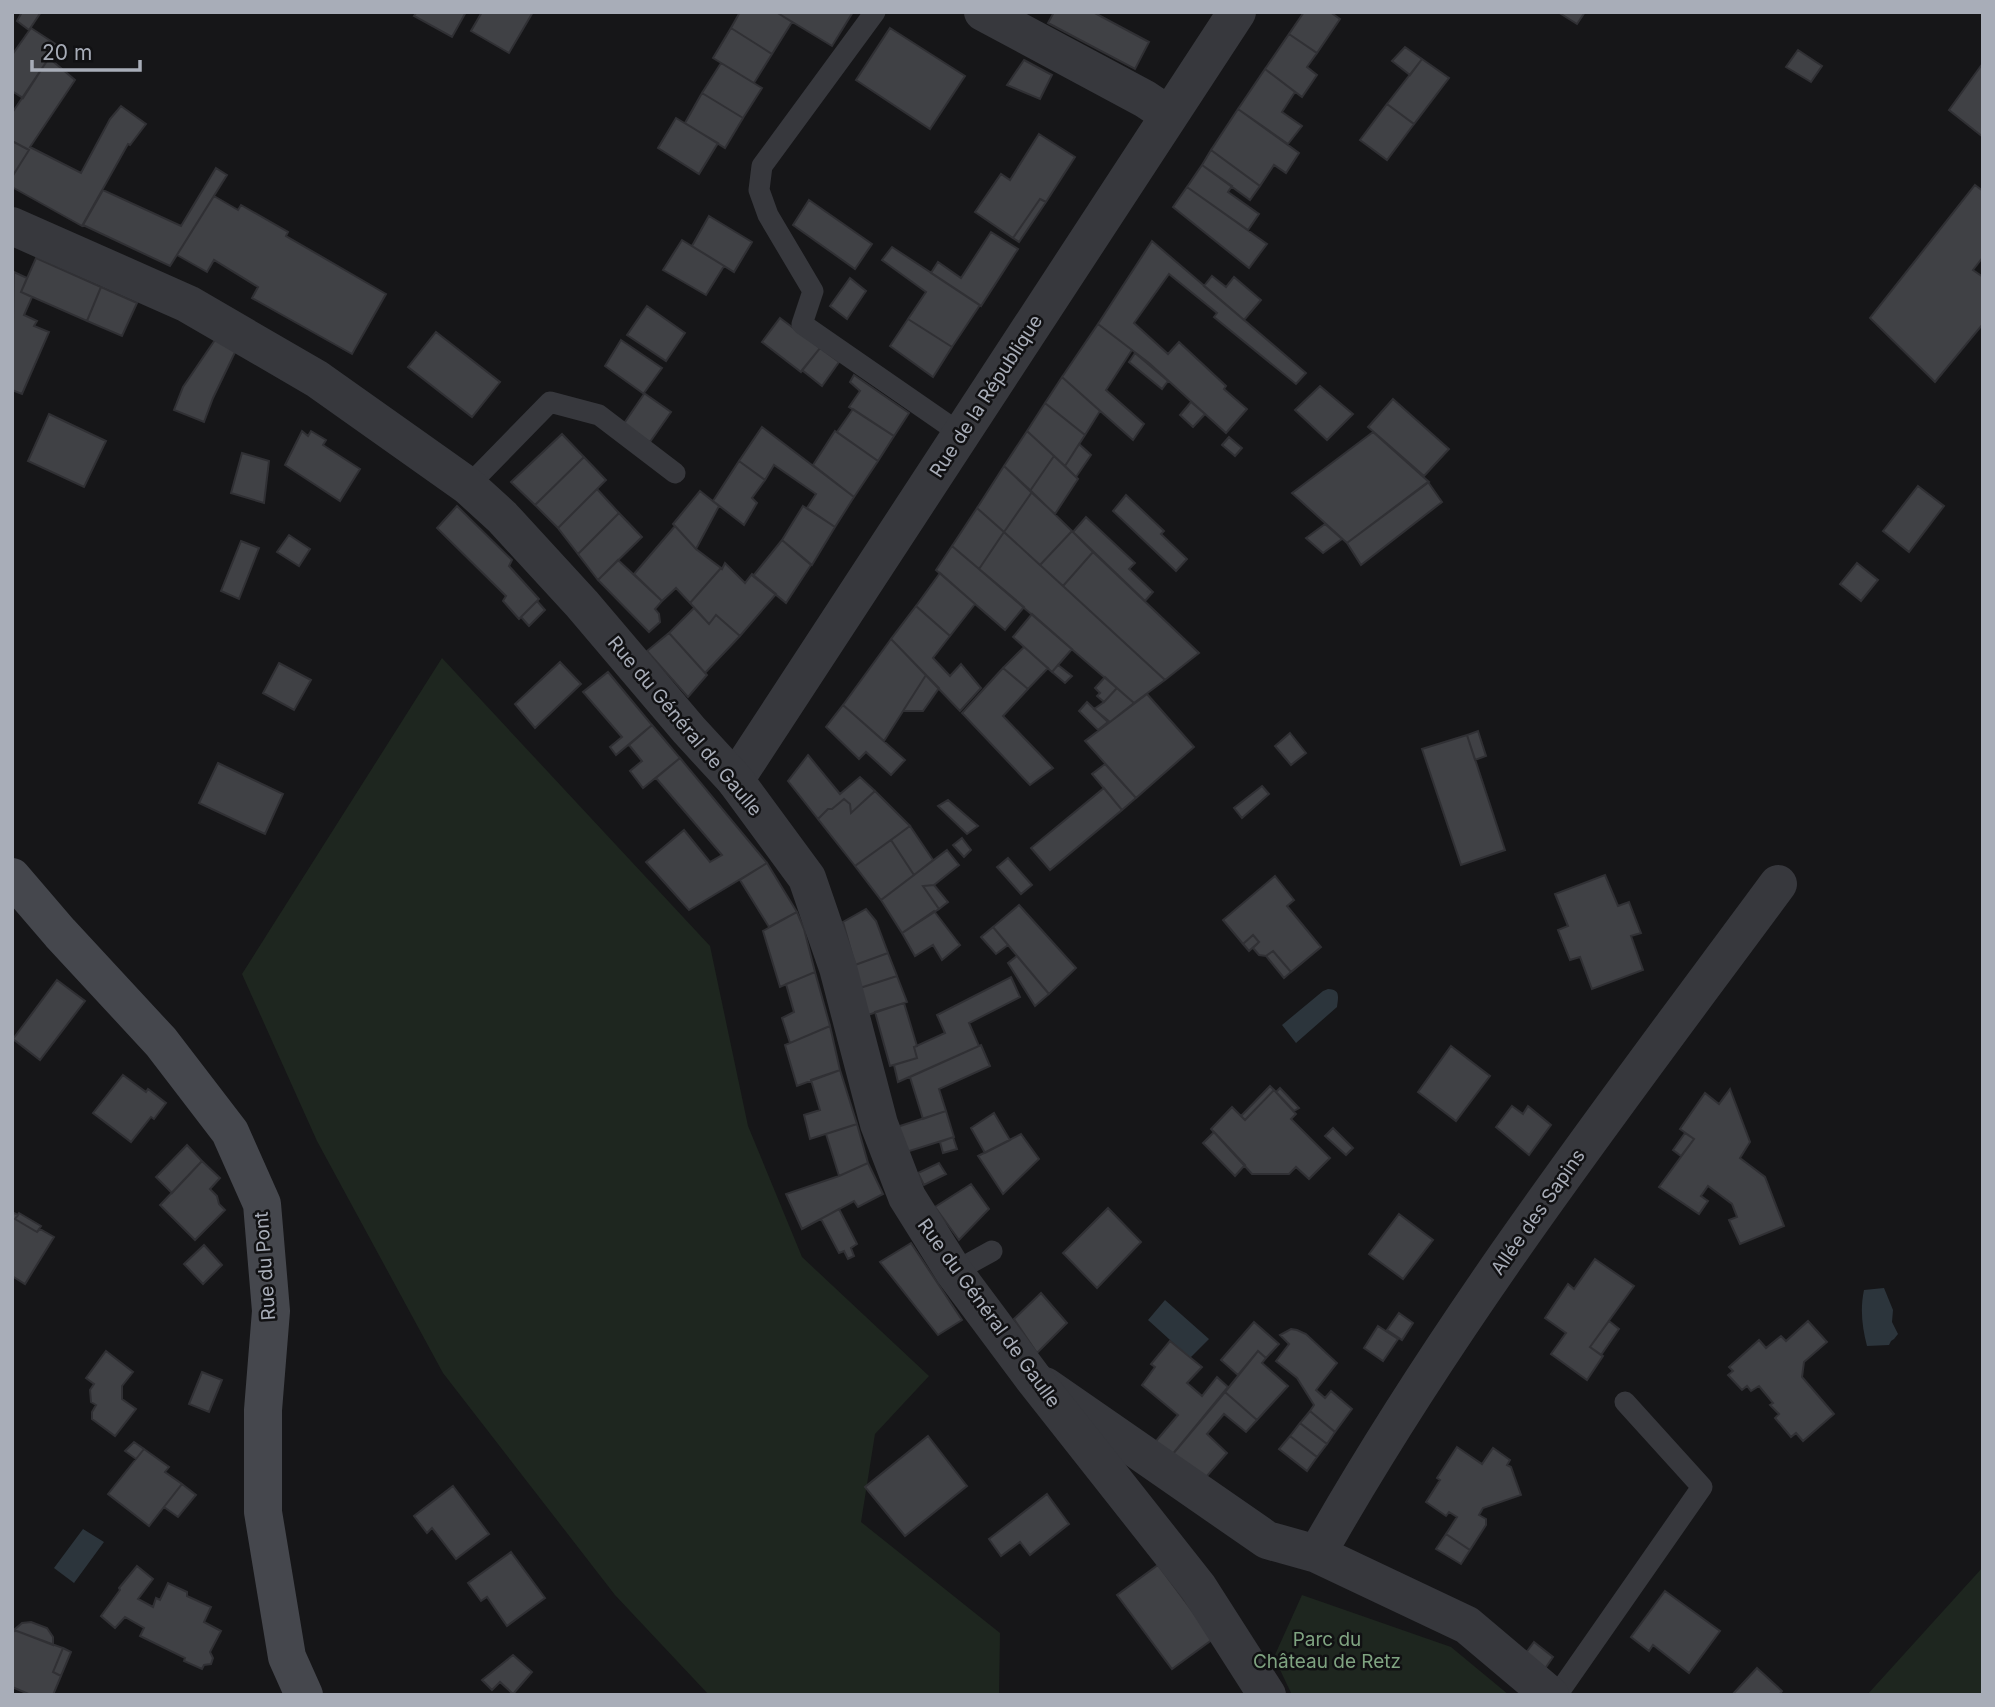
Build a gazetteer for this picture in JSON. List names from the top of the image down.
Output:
{
  "streets": {
    "main road": ["Rue du Pont"],
    "street": ["Rue de la République", "Rue du Général de Gaulle", "Allée des Sapins"]
  },
  "crossings": [
    ["Rue de la République", "Rue du Général de Gaulle"]
  ],
  "parks": ["Parc du Château de Retz"],
  "scale_bar": "20 m"
}
